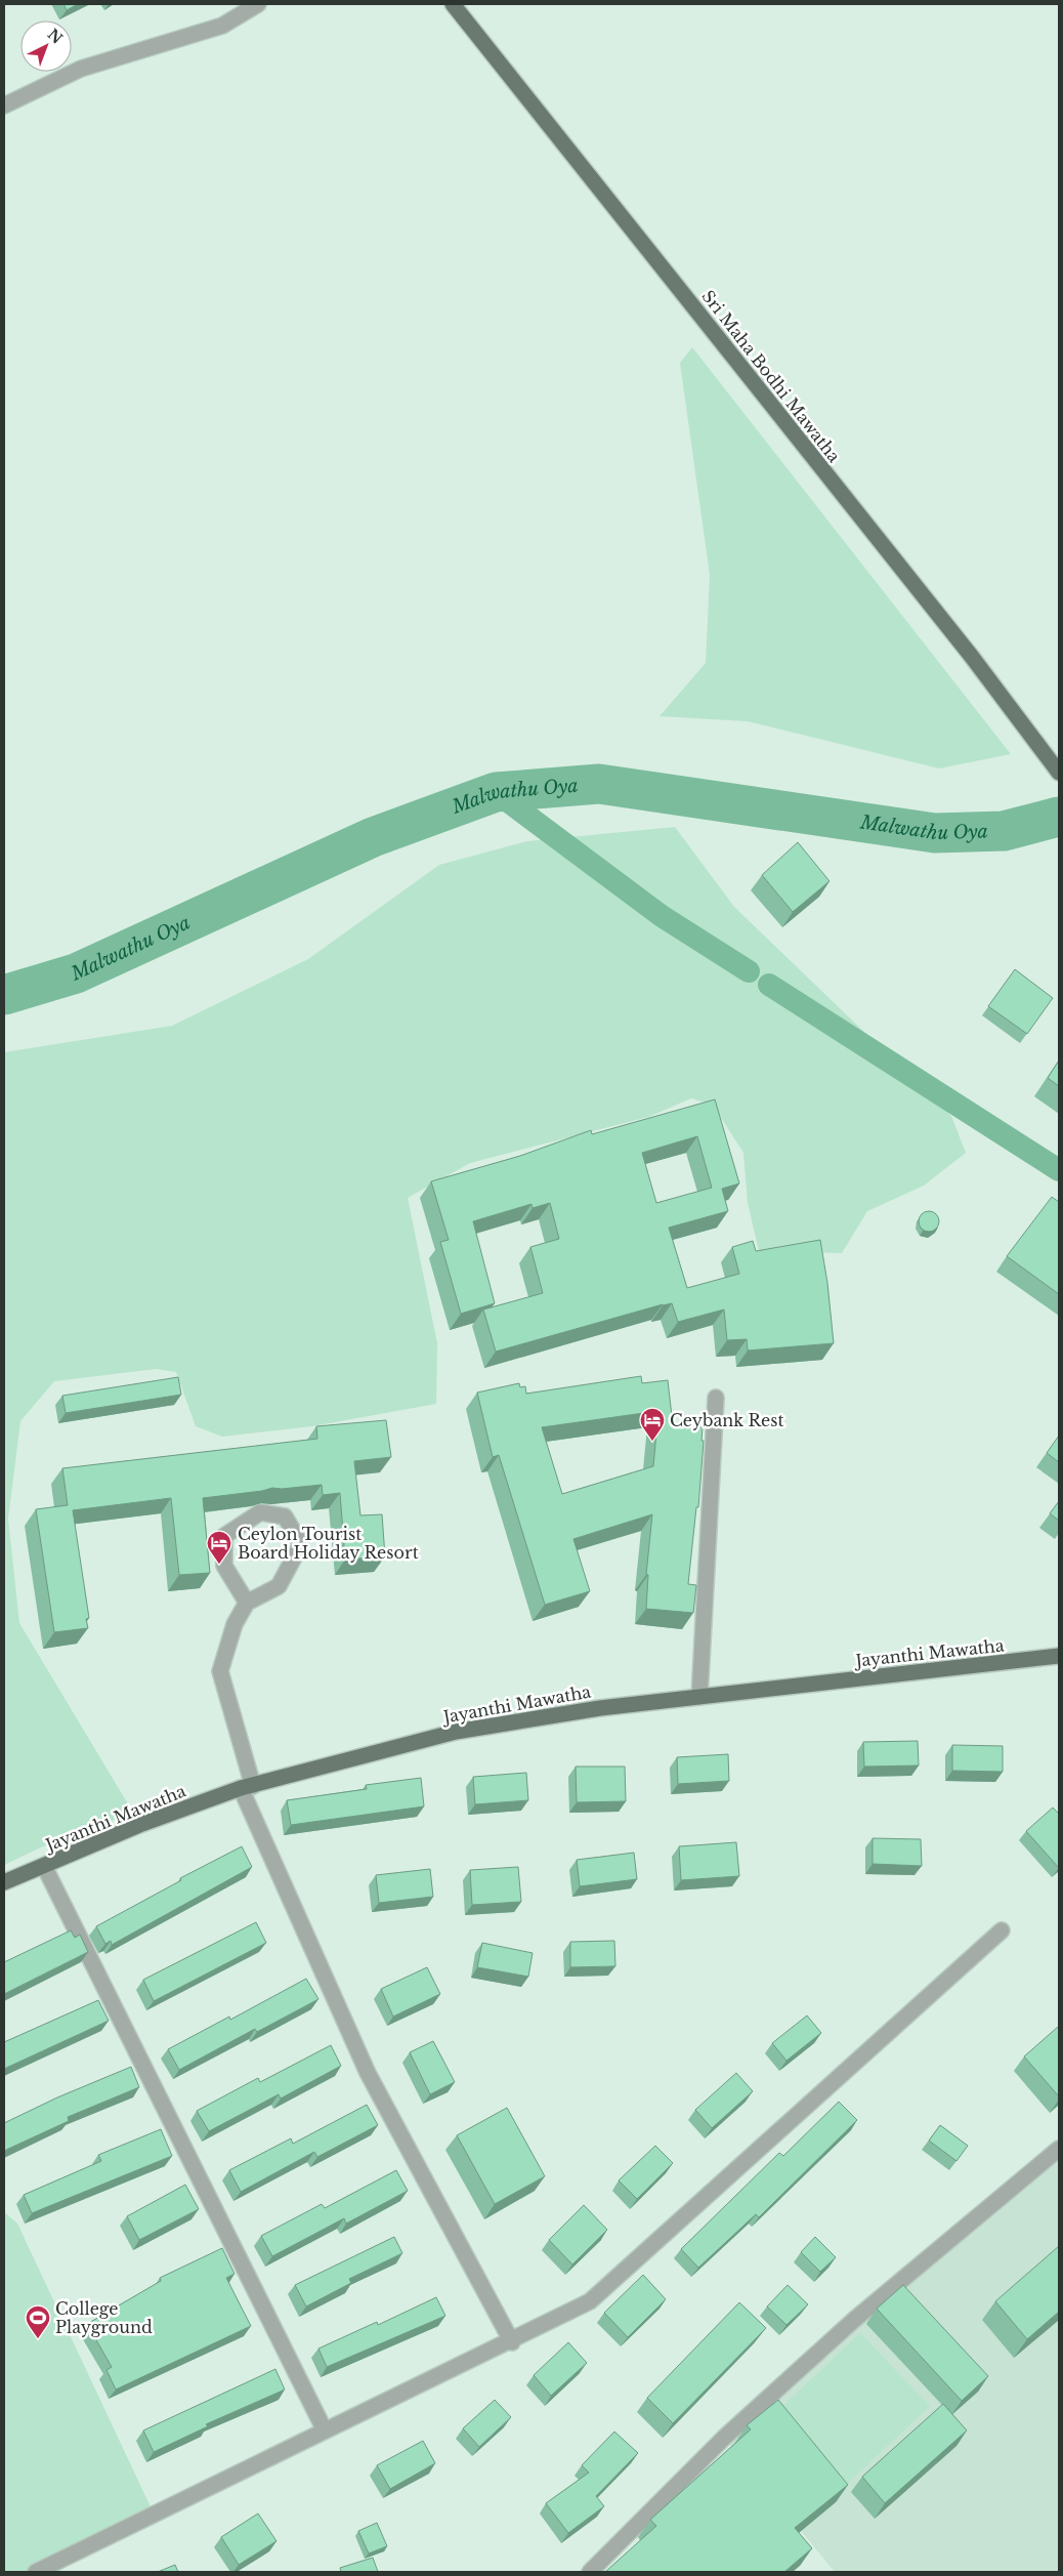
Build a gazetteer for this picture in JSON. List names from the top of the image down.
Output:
{
  "streets": {
    "main road": ["Sri Maha Bodhi Mawatha", "Jayanthi Mawatha"]
  },
  "water": ["Malwathu Oya"],
  "places": {
    "hotel": ["Ceybank Rest", "Ceylon Tourist Board Holiday Resort"],
    "sports": ["College Playground"]
  },
  "north": "top right"
}
